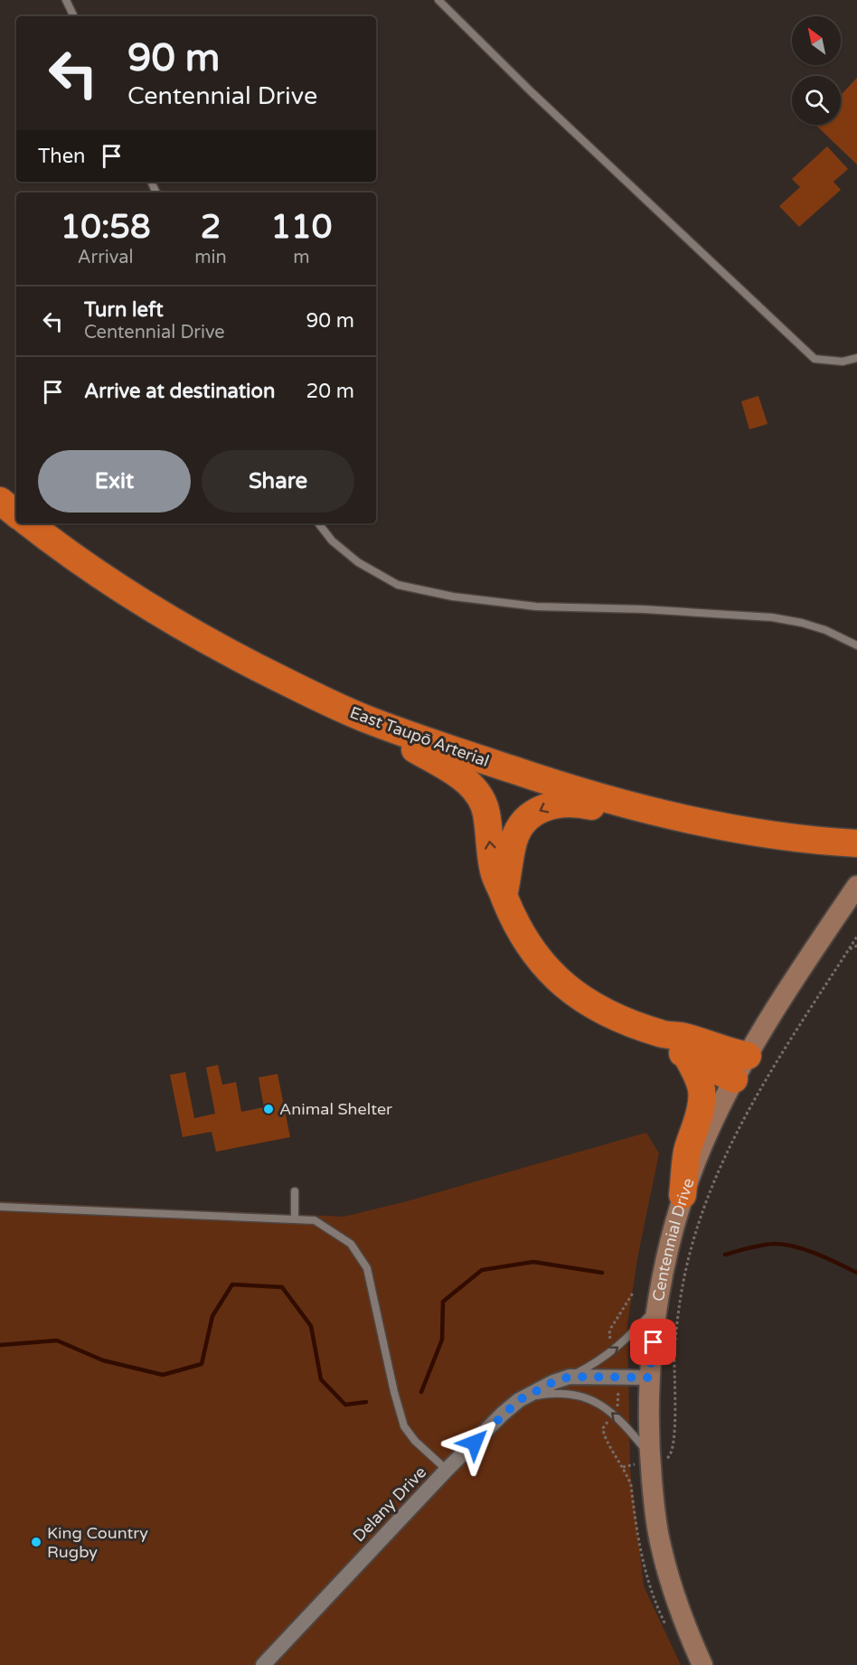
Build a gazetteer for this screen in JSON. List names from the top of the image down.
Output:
{
  "streets": {
    "highway": ["East Taupō Arterial"],
    "main road": ["Centennial Drive"],
    "street": ["Delany Drive"]
  },
  "crossings": [
    ["Centennial Drive", "Delany Drive"]
  ],
  "places": ["Animal Shelter", "King Country Rugby"],
  "north": "top left",
  "page": {
    "turn": ["90 m", "Centennial Drive"],
    "then": "Then",
    "eta": [
      "10:58",
      "Arrival",
      "2",
      "min",
      "110",
      "m"
    ],
    "list": [
      {
        "name": "Turn left",
        "note": "Centennial Drive",
        "value": "90 m"
      },
      {
        "name": "Arrive at destination",
        "value": "20 m"
      }
    ],
    "buttons": ["Exit", "Share"]
  }
}
